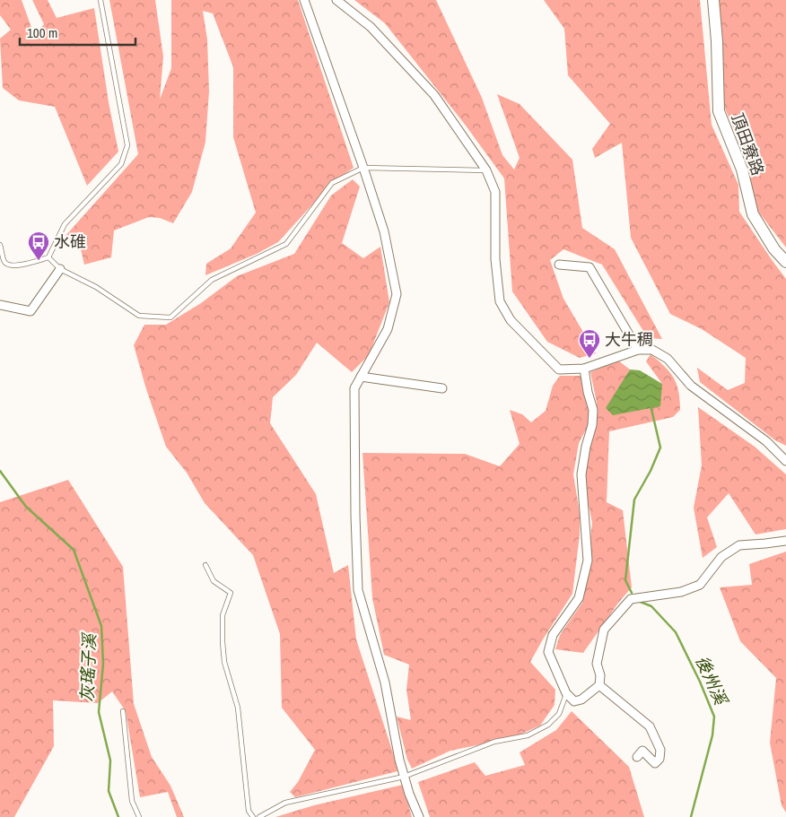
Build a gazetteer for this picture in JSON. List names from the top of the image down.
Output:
{
  "streets": {
    "street": ["頂田寮路"]
  },
  "water": ["灰瑤子溪", "後州溪"],
  "places": {
    "bus stop": ["水碓", "大牛稠"]
  },
  "scale_bar": "100 m"
}
